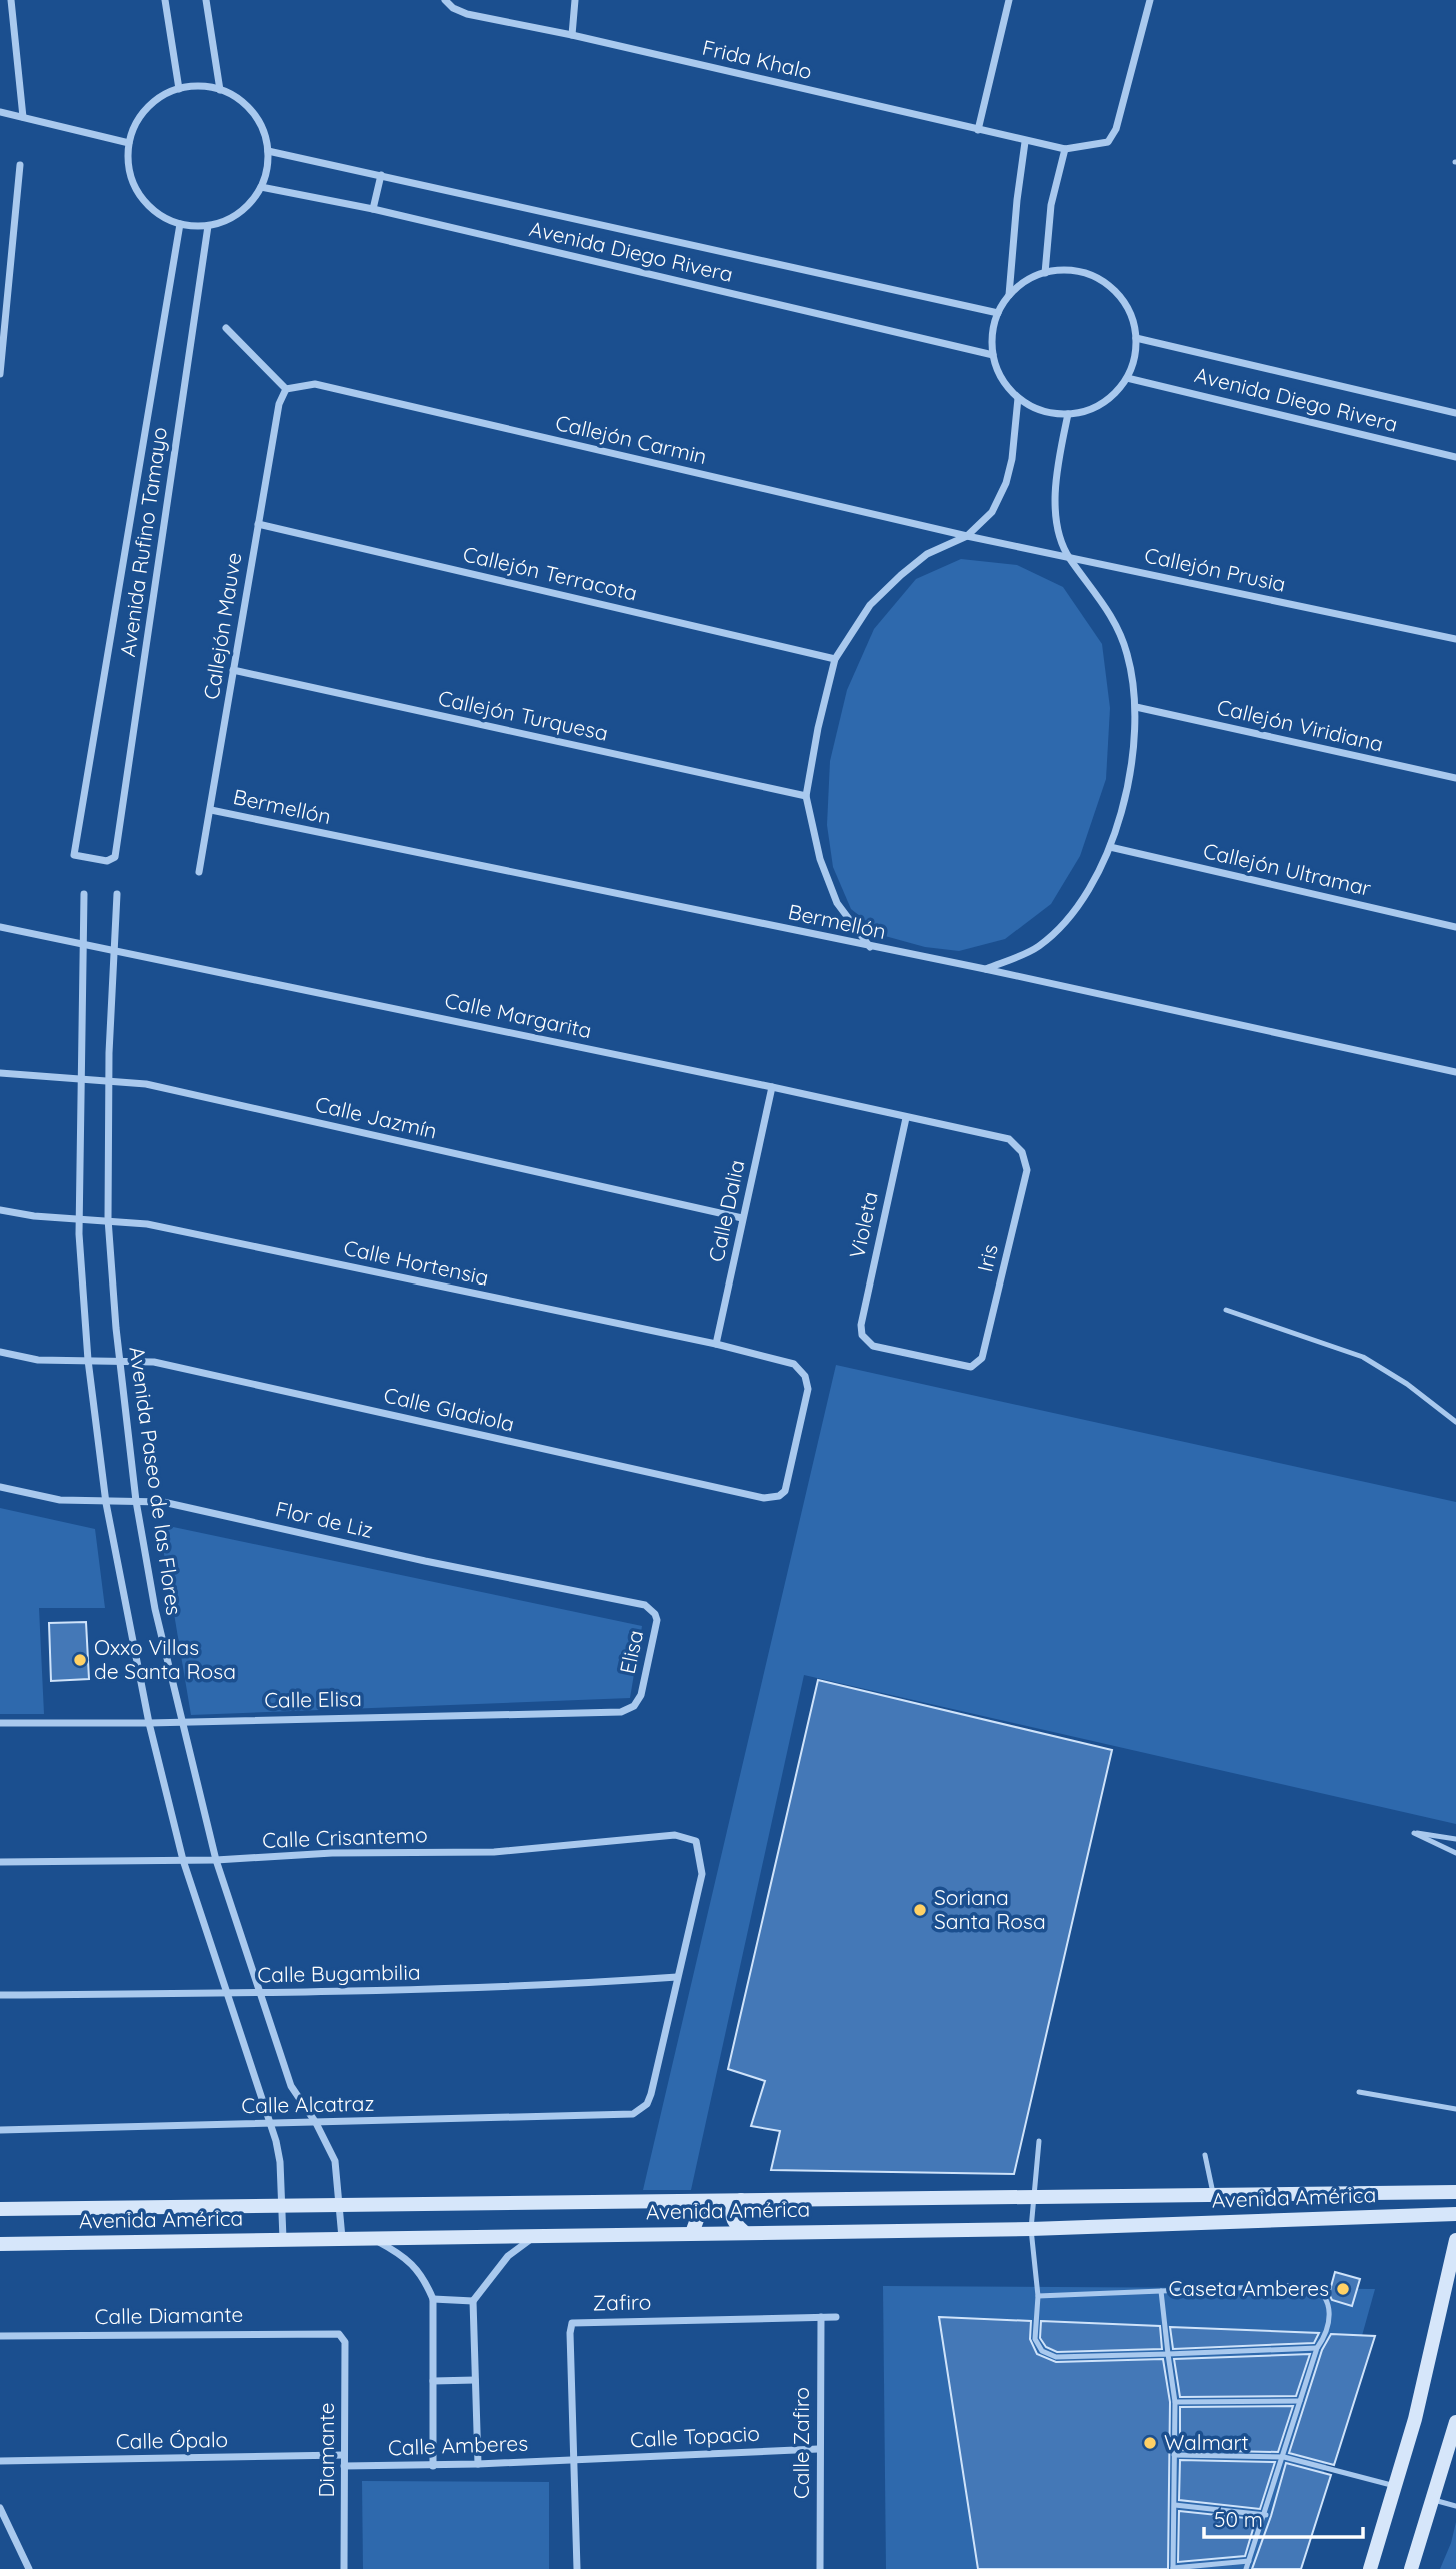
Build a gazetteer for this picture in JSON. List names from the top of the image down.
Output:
{
  "streets": {
    "main road": ["Avenida América"],
    "street": [
      "Frida Khalo",
      "Avenida Diego Rivera",
      "Callejón Carmin",
      "Avenida Rufino Tamayo",
      "Callejón Prusia",
      "Callejón Terracota",
      "Callejón Mauve",
      "Callejón Turquesa",
      "Callejón Viridiana",
      "Bermellón",
      "Callejón Ultramar",
      "Calle Margarita",
      "Calle Jazmín",
      "Calle Dalia",
      "Violeta",
      "Iris",
      "Calle Hortensia",
      "Calle Gladiola",
      "Avenida Paseo de las Flores",
      "Flor de Liz",
      "Elisa",
      "Calle Elisa",
      "Calle Crisantemo",
      "Calle Bugambilia",
      "Calle Alcatraz",
      "Zafiro",
      "Calle Diamante",
      "Calle Topacio",
      "Calle Ópalo",
      "Calle Zafiro",
      "Calle Amberes",
      "Diamante"
    ]
  },
  "crossings": [
    ["Avenida Diego Rivera", "Avenida Rufino Tamayo"],
    ["Callejón Carmin", "Callejón Prusia"],
    ["Callejón Carmin", "Callejón Mauve"],
    ["Callejón Terracota", "Callejón Mauve"],
    ["Callejón Mauve", "Callejón Turquesa"],
    ["Callejón Mauve", "Bermellón"],
    ["Calle Margarita", "Calle Dalia"],
    ["Calle Margarita", "Violeta"],
    ["Calle Margarita", "Iris"],
    ["Calle Margarita", "Avenida Paseo de las Flores"],
    ["Calle Jazmín", "Calle Dalia"],
    ["Calle Jazmín", "Avenida Paseo de las Flores"],
    ["Calle Dalia", "Calle Hortensia"],
    ["Violeta", "Iris"],
    ["Calle Hortensia", "Calle Gladiola"],
    ["Calle Hortensia", "Avenida Paseo de las Flores"],
    ["Calle Gladiola", "Avenida Paseo de las Flores"],
    ["Avenida Paseo de las Flores", "Flor de Liz"],
    ["Avenida Paseo de las Flores", "Calle Elisa"],
    ["Avenida Paseo de las Flores", "Calle Crisantemo"],
    ["Avenida Paseo de las Flores", "Calle Bugambilia"],
    ["Avenida Paseo de las Flores", "Calle Alcatraz"],
    ["Avenida Paseo de las Flores", "Avenida América"],
    ["Flor de Liz", "Elisa"],
    ["Elisa", "Calle Elisa"],
    ["Calle Crisantemo", "Calle Bugambilia"],
    ["Calle Crisantemo", "Calle Alcatraz"],
    ["Calle Bugambilia", "Calle Alcatraz"],
    ["Zafiro", "Calle Topacio"],
    ["Zafiro", "Calle Zafiro"],
    ["Zafiro", "Calle Amberes"],
    ["Calle Diamante", "Diamante"],
    ["Calle Topacio", "Calle Zafiro"],
    ["Calle Topacio", "Calle Amberes"],
    ["Calle Ópalo", "Diamante"],
    ["Calle Amberes", "Diamante"]
  ],
  "places": [
    "Oxxo Villas de Santa Rosa",
    "Soriana Santa Rosa",
    "Caseta Amberes",
    "Walmart"
  ],
  "scale_bar": "50 m"
}
